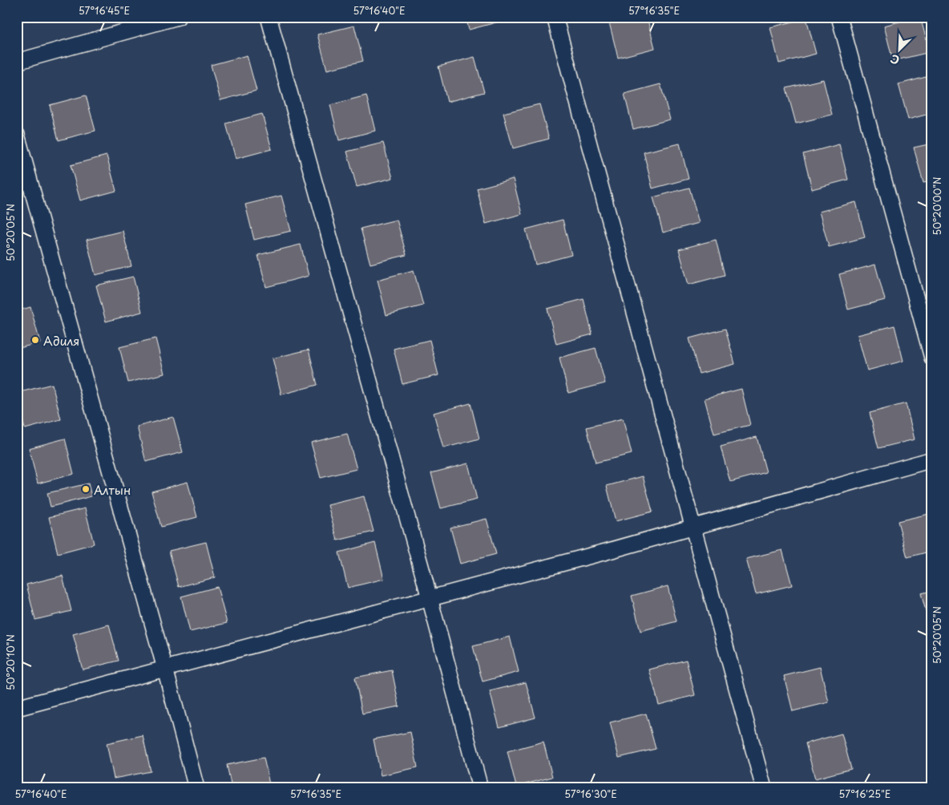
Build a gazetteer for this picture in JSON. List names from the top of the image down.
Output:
{
  "places": ["Адиля", "Алтын"],
  "north": "bottom left",
  "coordinates": [
    "57°16'45\"E",
    "57°16'40\"E",
    "57°16'35\"E",
    "50°20'00\"N",
    "50°20'05\"N",
    "50°20'10\"N",
    "57°16'30\"E",
    "57°16'25\"E"
  ]
}
